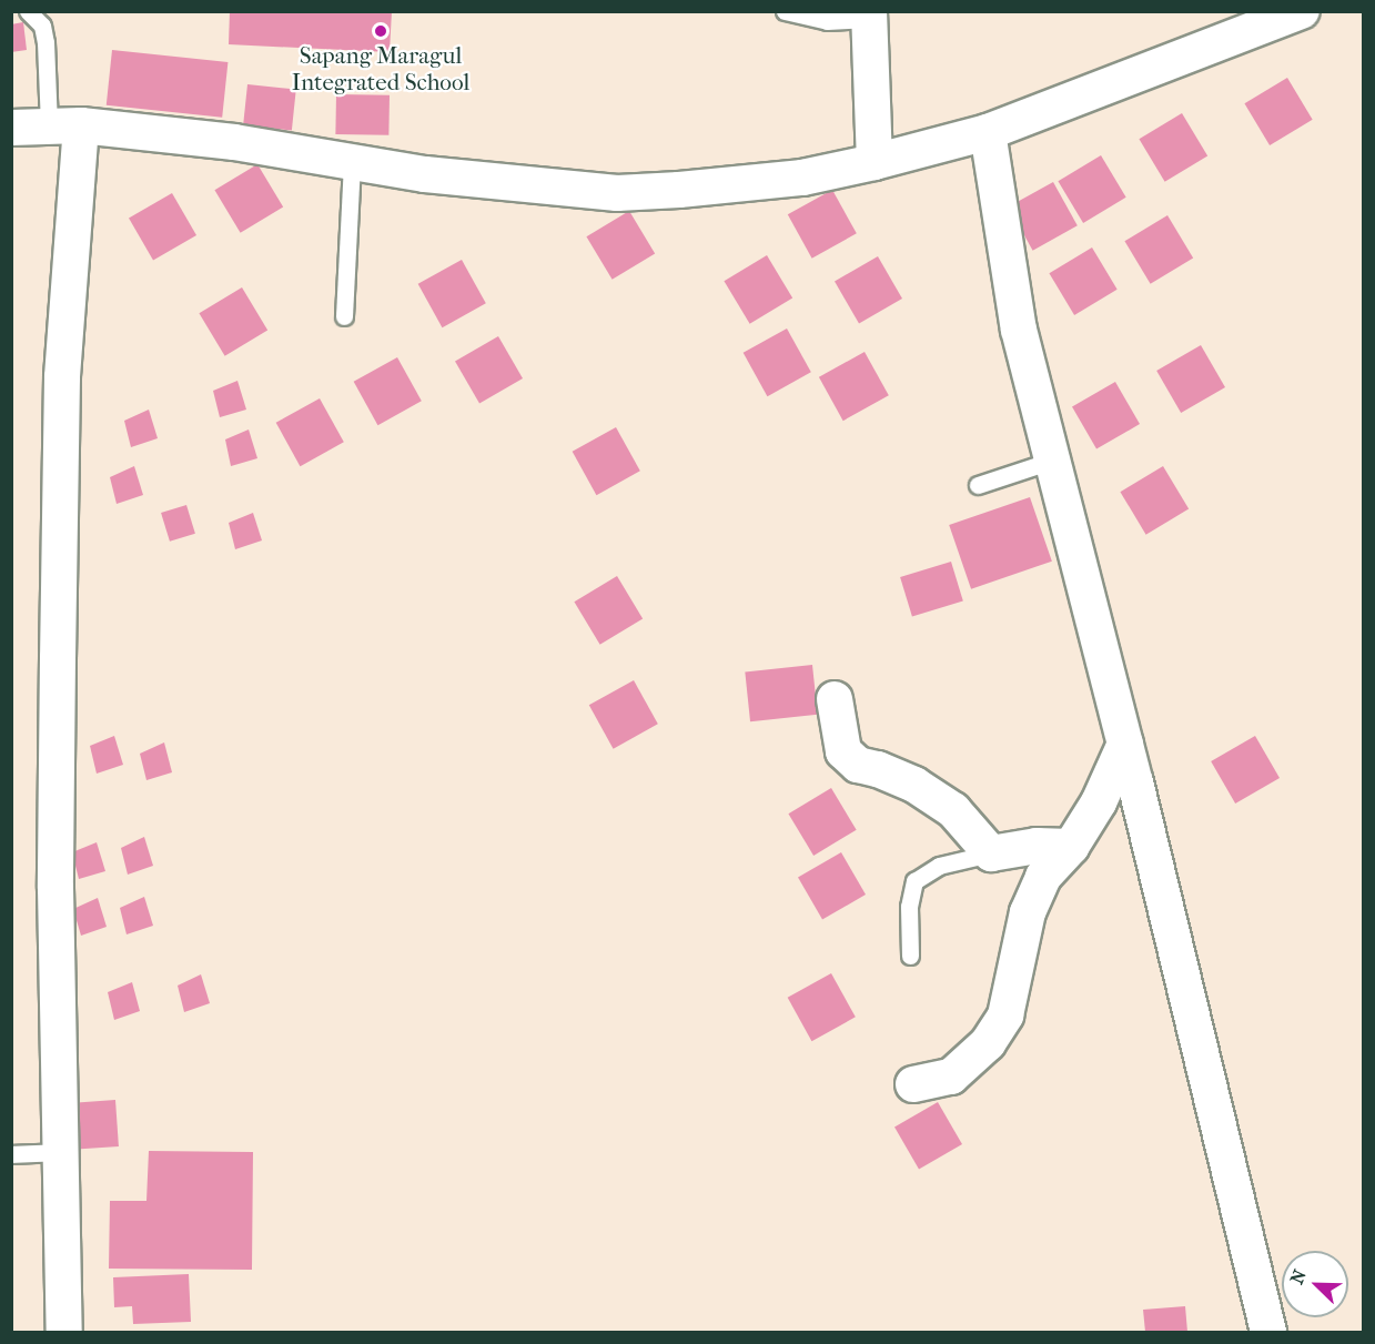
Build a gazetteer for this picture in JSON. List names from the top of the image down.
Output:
{
  "places": ["Sapang Maragul Integrated School"],
  "north": "top left"
}
